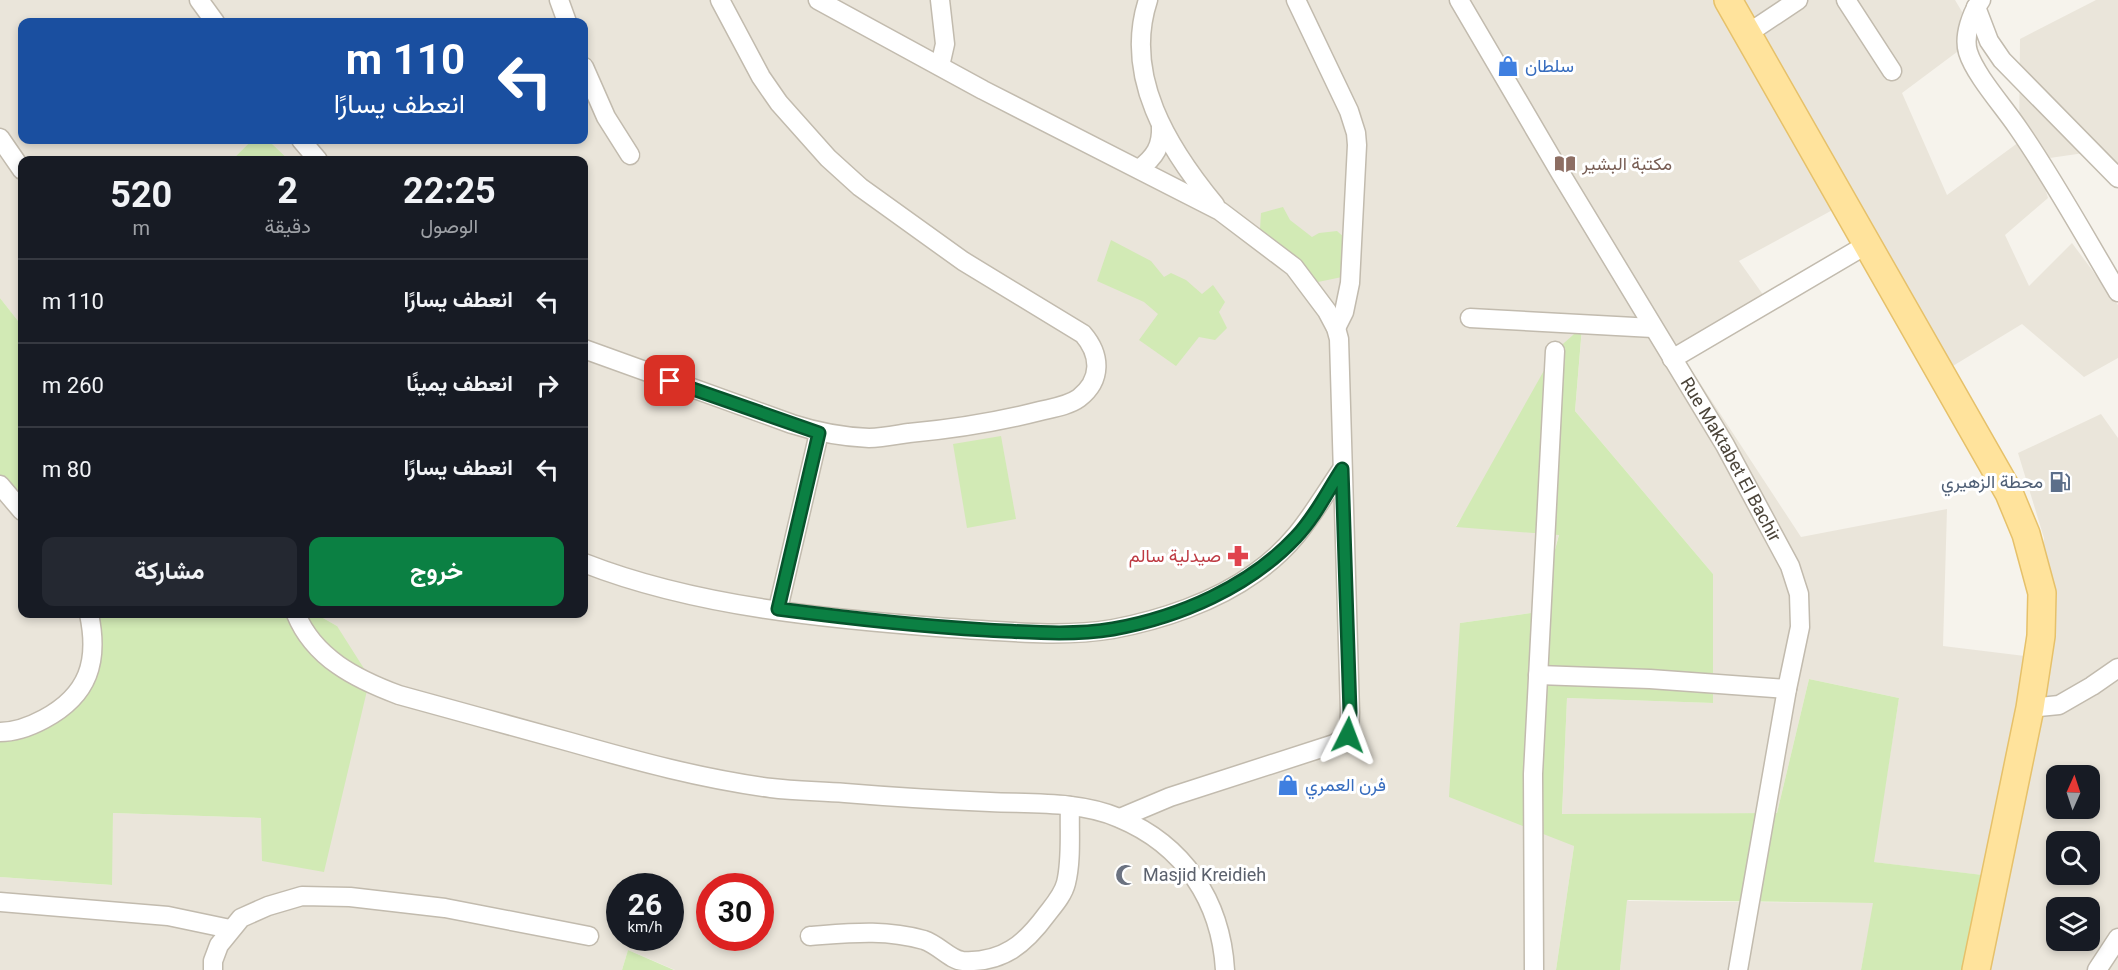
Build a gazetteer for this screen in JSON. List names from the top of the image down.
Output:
{
  "streets": {
    "street": ["Rue Maktabet El Bachir"]
  },
  "places": {
    "shop": ["سلطان", "فرن العمري"],
    "library": ["مكتبة البشير"],
    "fuel station": ["محطة الزهيري"],
    "pharmacy": ["صيدلية سالم"],
    "mosque": ["Masjid Kreidieh"]
  },
  "north": "top",
  "page": {
    "turn": ["110 m", "انعطف يسارًا"],
    "eta": [
      "22:25",
      "الوصول",
      "2",
      "دقيقة",
      "520",
      "m"
    ],
    "list": [
      {
        "name": "انعطف يسارًا",
        "value": "110 m"
      },
      {
        "name": "انعطف يمينًا",
        "value": "260 m"
      },
      {
        "name": "انعطف يسارًا",
        "value": "80 m"
      }
    ],
    "buttons": ["خروج", "مشاركة"],
    "speed": "26 km/h",
    "limit": "30"
  }
}
